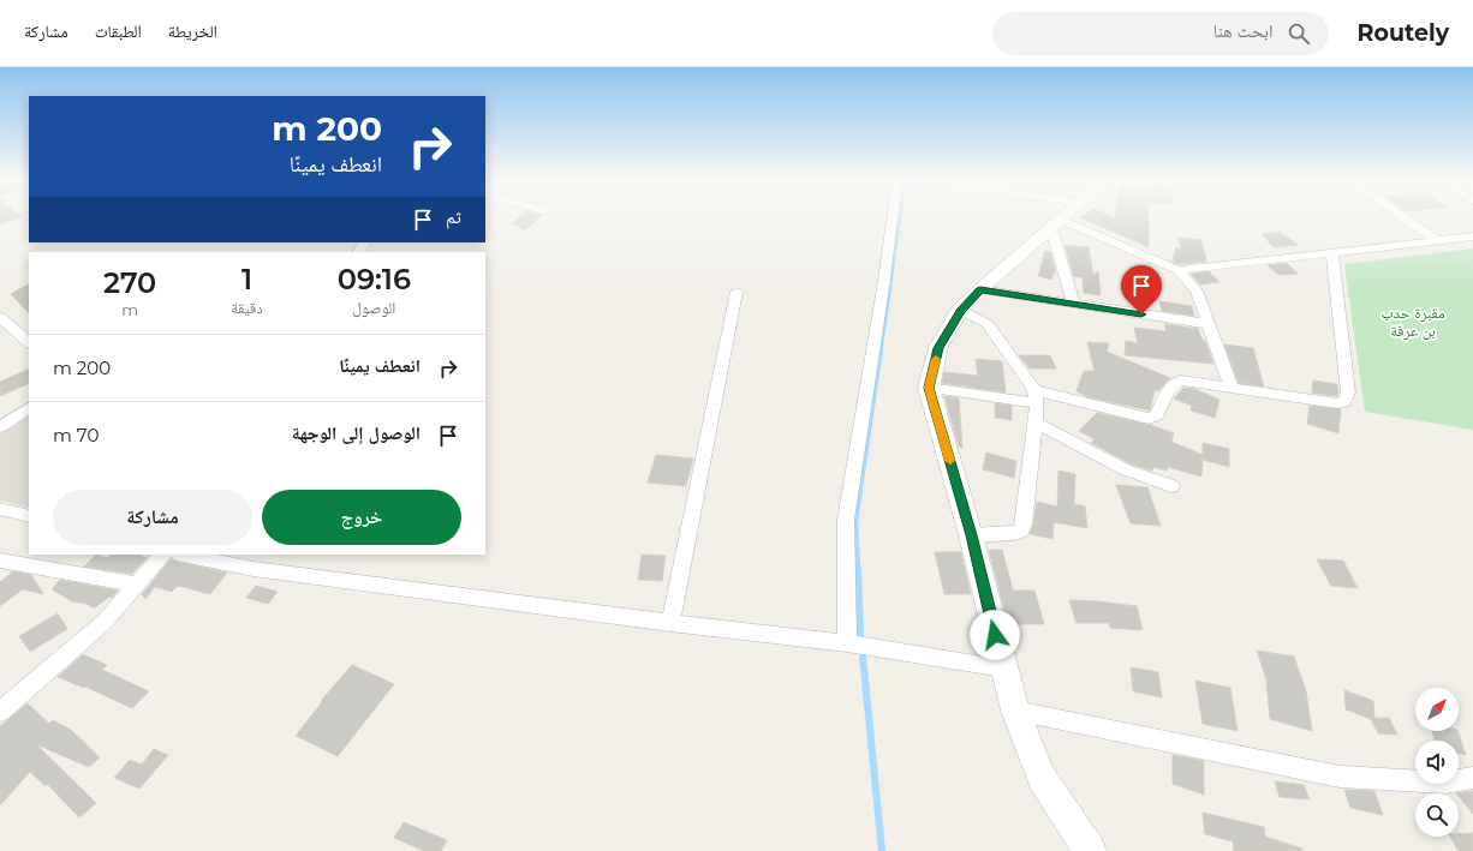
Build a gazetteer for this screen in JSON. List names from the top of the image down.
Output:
{
  "parks": ["مقبرة حدب بن عرفة"],
  "north": "top right",
  "page": {
    "header": "Routely",
    "search": "ابحث هنا",
    "nav": ["الخريطة", "الطبقات", "مشاركة"],
    "turn": ["200 m", "انعطف يمينًا"],
    "then": "ثم",
    "eta": [
      "09:16",
      "الوصول",
      "1",
      "دقيقة",
      "270",
      "m"
    ],
    "list": [
      {
        "name": "انعطف يمينًا",
        "value": "200 m"
      },
      {
        "name": "الوصول إلى الوجهة",
        "value": "70 m"
      }
    ],
    "buttons": ["خروج", "مشاركة"]
  }
}
